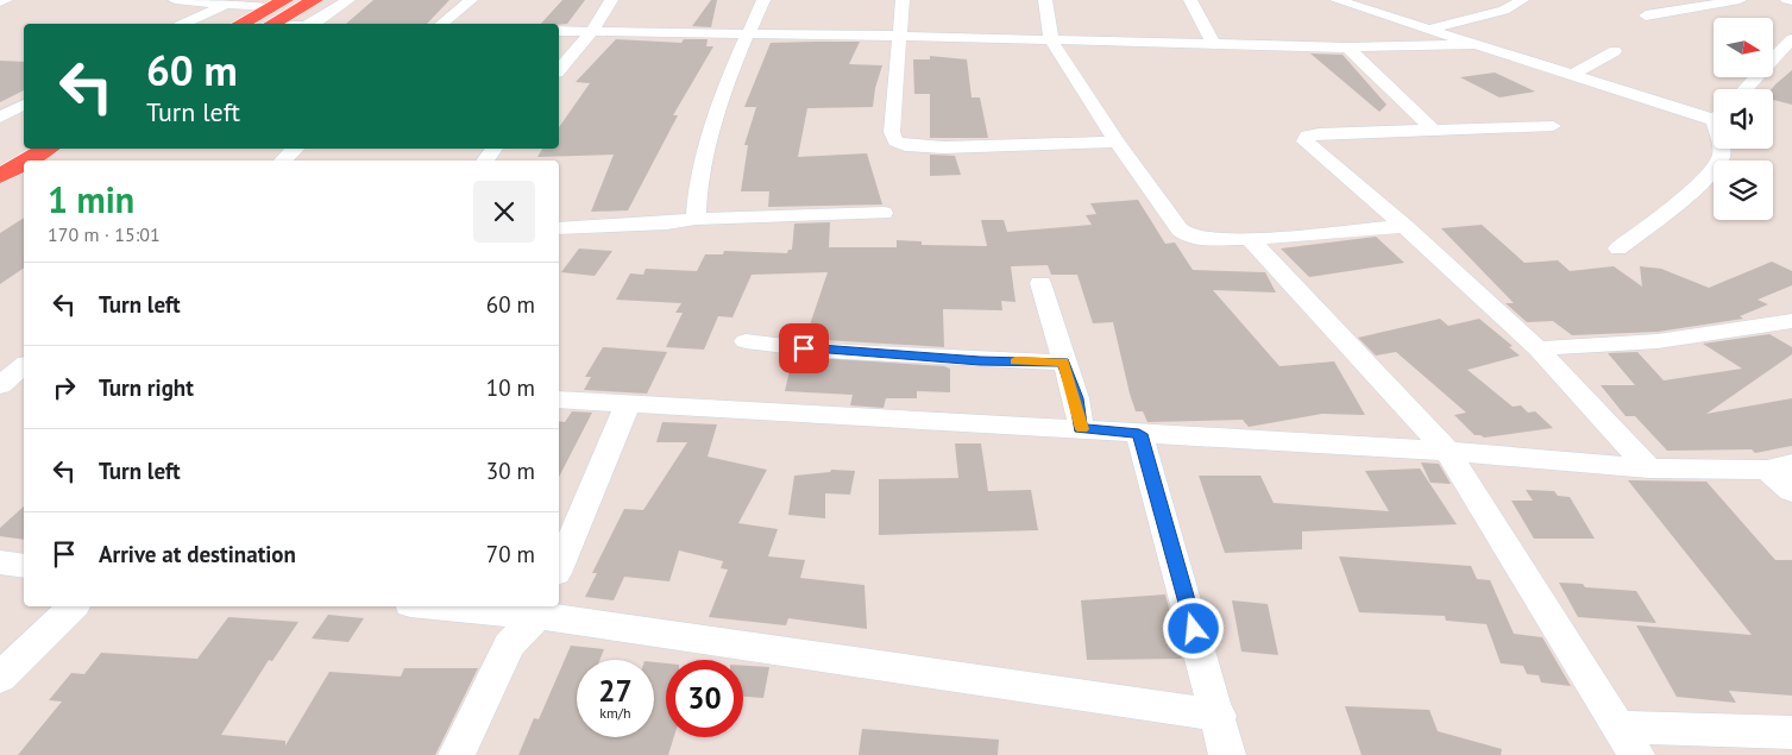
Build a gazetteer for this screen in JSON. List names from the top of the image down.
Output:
{
  "north": "right",
  "page": {
    "turn": ["60 m", "Turn left"],
    "heading": ["1 min", "170 m · 15:01"],
    "list": [
      {
        "name": "Turn left",
        "value": "60 m"
      },
      {
        "name": "Turn right",
        "value": "10 m"
      },
      {
        "name": "Turn left",
        "value": "30 m"
      },
      {
        "name": "Arrive at destination",
        "value": "70 m"
      }
    ],
    "speed": "27 km/h",
    "limit": "30"
  }
}
